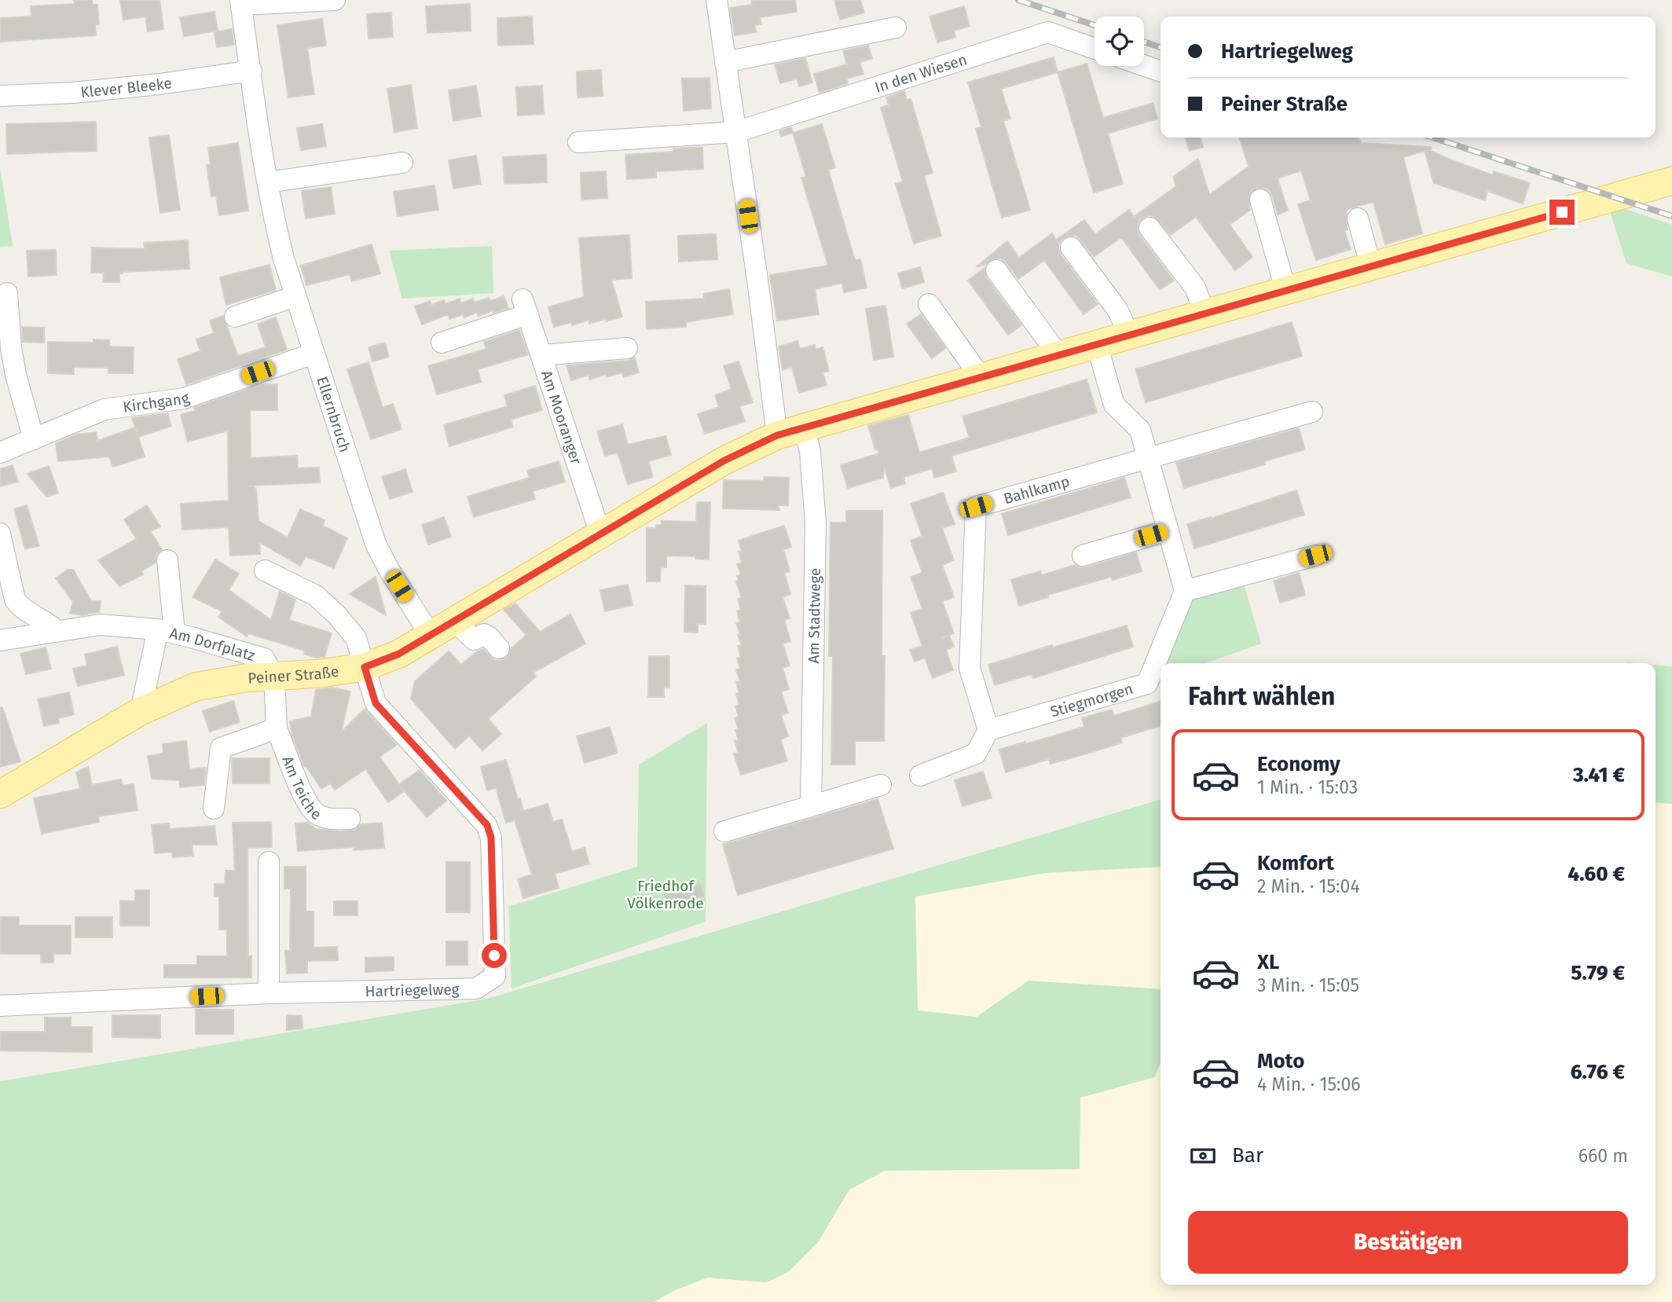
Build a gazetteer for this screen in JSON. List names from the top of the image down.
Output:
{
  "streets": {
    "main road": ["Peiner Straße"],
    "street": [
      "In den Wiesen",
      "Klever Bleeke",
      "Kirchgang",
      "Ellernbruch",
      "Am Mooranger",
      "Bahlkamp",
      "Am Stadtwege",
      "Am Dorfplatz",
      "Stiegmorgen",
      "Am Teiche",
      "Hartriegelweg"
    ]
  },
  "crossings": [
    ["Klever Bleeke", "Ellernbruch"],
    ["Kirchgang", "Ellernbruch"],
    ["Ellernbruch", "Peiner Straße"],
    ["Am Mooranger", "Peiner Straße"],
    ["Bahlkamp", "Stiegmorgen"],
    ["Am Stadtwege", "Peiner Straße"],
    ["Am Dorfplatz", "Peiner Straße"],
    ["Am Dorfplatz", "Am Teiche"],
    ["Peiner Straße", "Am Teiche"],
    ["Peiner Straße", "Hartriegelweg"]
  ],
  "parks": ["Friedhof Völkenrode"],
  "page": {
    "banner": ["Hartriegelweg", "Peiner Straße"],
    "heading": "Fahrt wählen",
    "list": [
      {
        "name": "Economy",
        "note": "1 Min. · 15:03",
        "value": "3.41 €"
      },
      {
        "name": "Komfort",
        "note": "2 Min. · 15:04",
        "value": "4.60 €"
      },
      {
        "name": "XL",
        "note": "3 Min. · 15:05",
        "value": "5.79 €"
      },
      {
        "name": "Moto",
        "note": "4 Min. · 15:06",
        "value": "6.76 €"
      }
    ],
    "pay": ["Bar", "660 m"],
    "buttons": "Bestätigen"
  }
}
